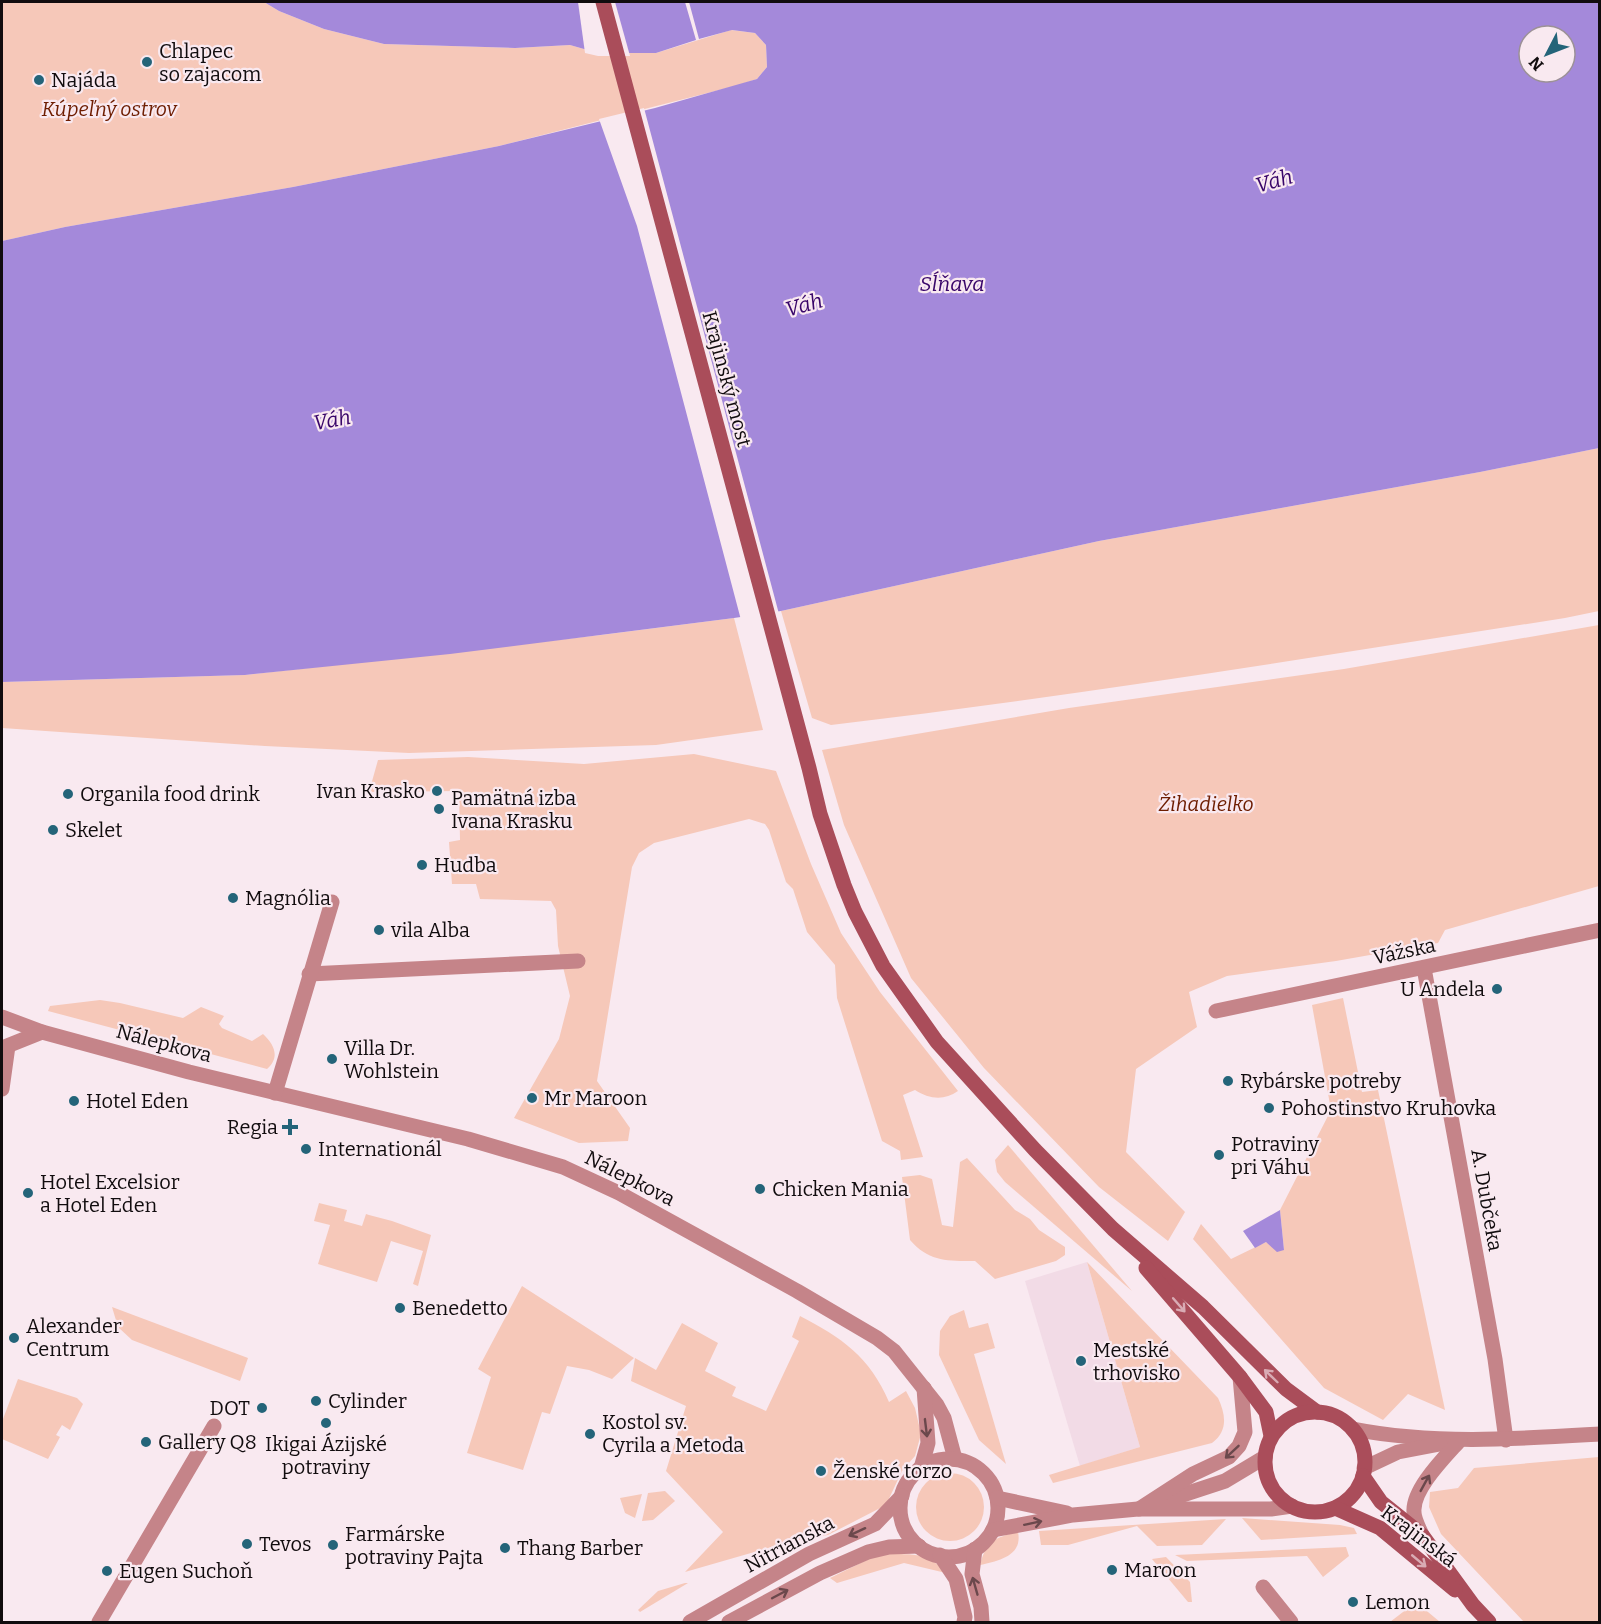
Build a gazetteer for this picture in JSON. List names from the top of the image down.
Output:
{
  "streets": {
    "main road": ["Krajinský most", "Krajinská"],
    "street": [
      "Vážska",
      "Nálepkova",
      "A. Dubčeka",
      "Nitrianska"
    ]
  },
  "crossings": [
    ["Vážska", "A. Dubčeka"],
    ["Nálepkova", "Nitrianska"]
  ],
  "water": ["Váh", "Sĺňava"],
  "parks": ["Kúpeľný ostrov", "Žihadielko"],
  "places": {
    "other": [
      "Chlapec so zajacom",
      "Najáda",
      "Ivan Krasko",
      "Organila food drink",
      "Pamätná izba Ivana Krasku",
      "Skelet",
      "Hudba",
      "Magnólia",
      "vila Alba",
      "U Andela",
      "Villa Dr. Wohlstein",
      "Rybárske potreby",
      "Mr Maroon",
      "Hotel Eden",
      "Pohostinstvo Kruhovka",
      "Internationál",
      "Potraviny pri Váhu",
      "Chicken Mania",
      "Hotel Excelsior a Hotel Eden",
      "Benedetto",
      "Alexander Centrum",
      "Mestské trhovisko",
      "Cylinder",
      "DOT",
      "Ikigai Ázijské potraviny",
      "Kostol sv. Cyrila a Metoda",
      "Gallery Q8",
      "Ženské torzo",
      "Tevos",
      "Farmárske potraviny Pajta",
      "Thang Barber",
      "Maroon",
      "Eugen Suchoň",
      "Lemon"
    ],
    "health": ["Regia"]
  },
  "north": "bottom left"
}
